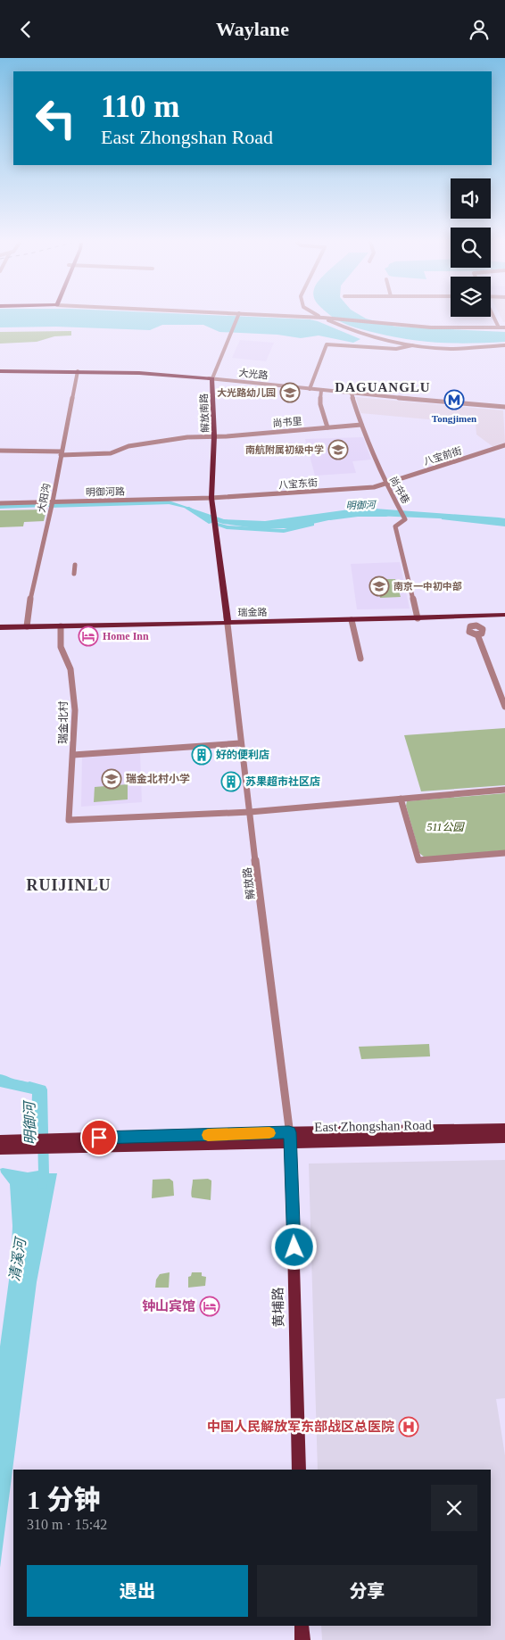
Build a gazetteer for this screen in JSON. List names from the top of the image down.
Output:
{
  "streets": {
    "main road": ["瑞金路", "East Zhongshan Road", "黄埔路"],
    "street": [
      "大光路",
      "解放南路",
      "尚书里",
      "八宝前街",
      "八宝东街",
      "尚书巷",
      "明御河路",
      "大阳沟",
      "瑞金北村",
      "解放路"
    ]
  },
  "crossings": [
    ["大光路", "解放南路"],
    ["大光路", "尚书巷"],
    ["大光路", "大阳沟"],
    ["解放南路", "尚书里"],
    ["解放南路", "八宝东街"],
    ["解放南路", "明御河路"],
    ["尚书里", "尚书巷"],
    ["尚书里", "大阳沟"],
    ["八宝前街", "八宝东街"],
    ["八宝前街", "尚书巷"],
    ["八宝东街", "尚书巷"],
    ["八宝东街", "明御河路"],
    ["尚书巷", "瑞金路"],
    ["明御河路", "大阳沟"],
    ["大阳沟", "瑞金路"],
    ["瑞金路", "瑞金北村"],
    ["瑞金路", "解放路"],
    ["瑞金北村", "解放路"],
    ["解放路", "East Zhongshan Road"],
    ["解放路", "黄埔路"],
    ["East Zhongshan Road", "黄埔路"]
  ],
  "districts": ["DAGUANGLU", "RUIJINLU"],
  "water": ["明御河", "清溪河"],
  "parks": ["511公园"],
  "places": {
    "school or university": [
      "大光路幼儿园",
      "南航附属初级中学",
      "南京一中初中部",
      "瑞金北村小学"
    ],
    "metro station": ["Tongjimen"],
    "hotel": ["Home Inn", "钟山宾馆"],
    "building": ["好的便利店", "苏果超市社区店"],
    "hospital": ["中国人民解放军东部战区总医院"]
  },
  "page": {
    "header": "Waylane",
    "turn": ["110 m", "East Zhongshan Road"],
    "heading": ["1 分钟", "310 m · 15:42"],
    "buttons": ["退出", "分享"]
  }
}
